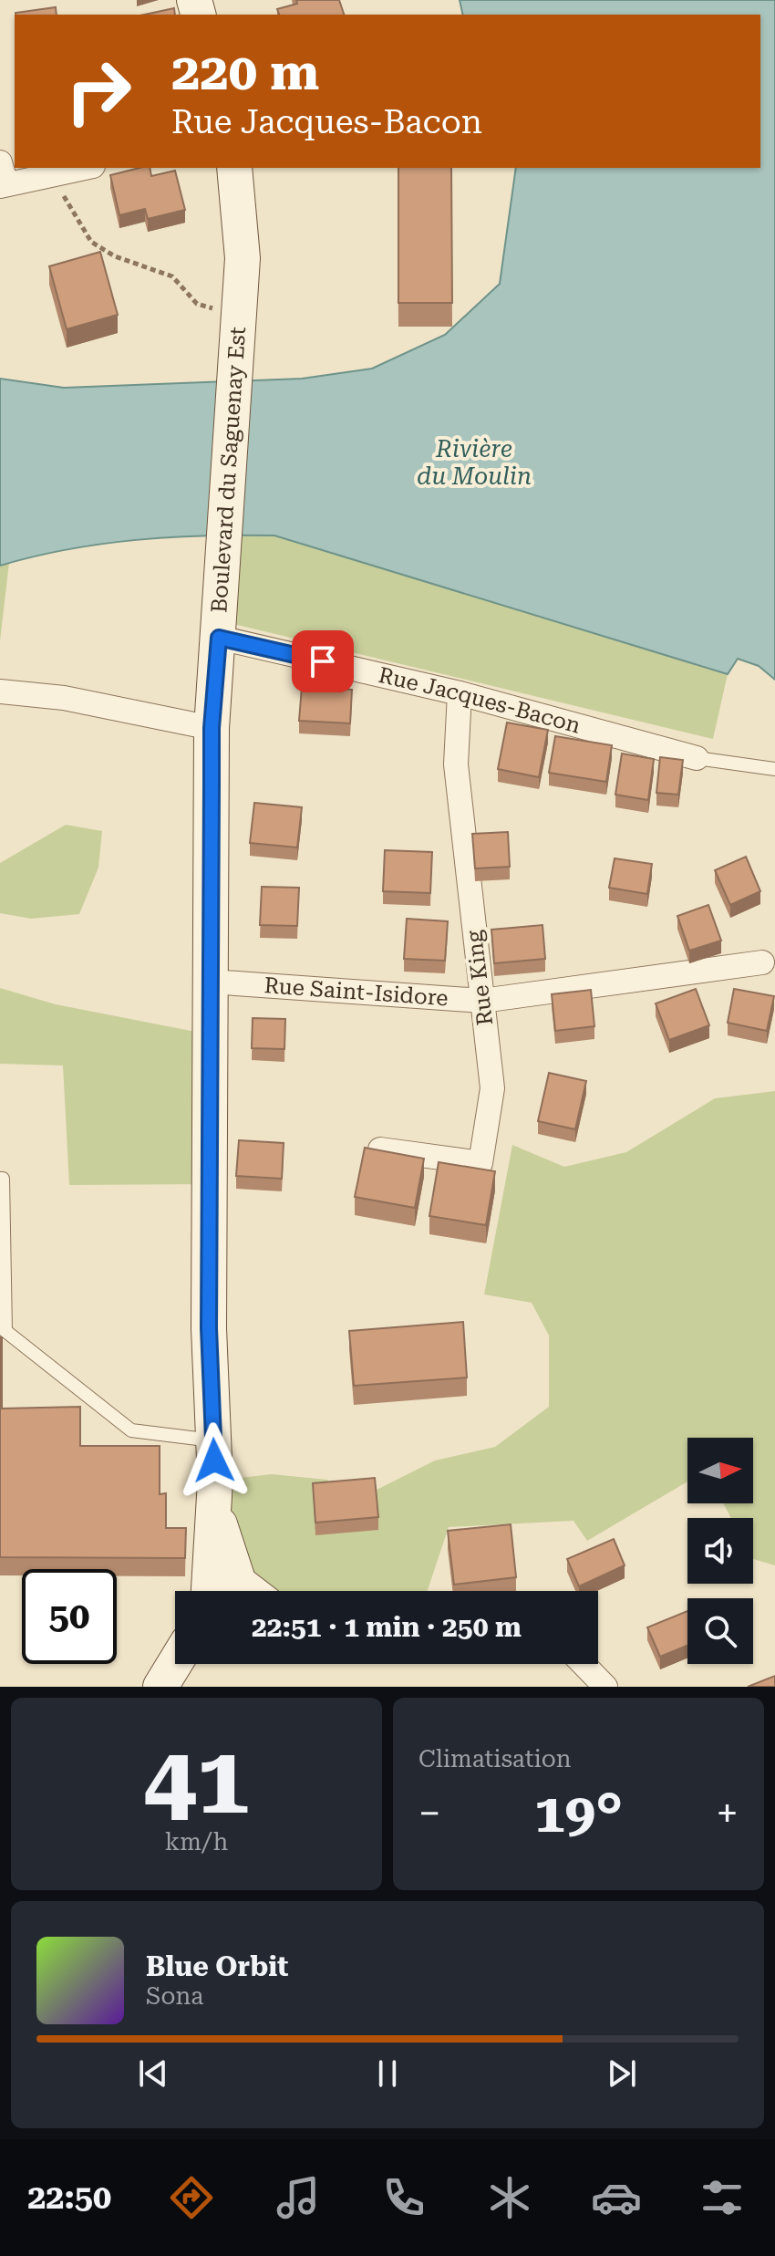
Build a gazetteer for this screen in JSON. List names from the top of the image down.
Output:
{
  "streets": {
    "main road": ["Boulevard du Saguenay Est"],
    "street": ["Rue Jacques-Bacon", "Rue King", "Rue Saint-Isidore"]
  },
  "crossings": [
    ["Boulevard du Saguenay Est", "Rue Jacques-Bacon"],
    ["Boulevard du Saguenay Est", "Rue Saint-Isidore"],
    ["Rue Jacques-Bacon", "Rue King"],
    ["Rue King", "Rue Saint-Isidore"]
  ],
  "water": ["Rivière du Moulin"],
  "north": "right",
  "page": {
    "turn": ["220 m", "Rue Jacques-Bacon"],
    "limit": "50",
    "trip": "22:51 · 1 min · 250 m",
    "tile": [
      ["41", "km/h"],
      "Climatisation"
    ],
    "heat": ["−", "19°", "+"],
    "song": ["Blue Orbit", "Sona"],
    "tabs": "22:50"
  }
}
